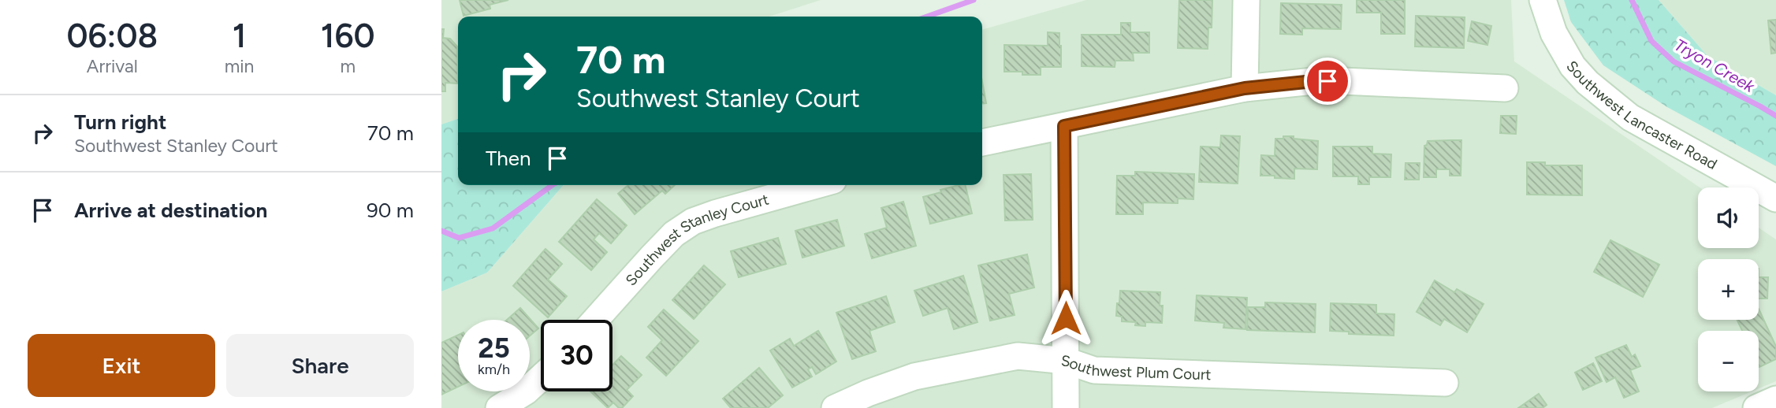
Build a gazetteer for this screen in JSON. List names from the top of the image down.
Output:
{
  "streets": {
    "street": ["Southwest Lancaster Road", "Southwest Stanley Court", "Southwest Plum Court"]
  },
  "water": ["Tryon Creek"],
  "page": {
    "eta": [
      "06:08",
      "Arrival",
      "1",
      "min",
      "160",
      "m"
    ],
    "turn": ["70 m", "Southwest Stanley Court"],
    "list": [
      {
        "name": "Turn right",
        "note": "Southwest Stanley Court",
        "value": "70 m"
      },
      {
        "name": "Arrive at destination",
        "value": "90 m"
      }
    ],
    "then": "Then",
    "map_buttons": ["+", "−"],
    "speed": "25 km/h",
    "limit": "30",
    "buttons": ["Exit", "Share"]
  }
}
